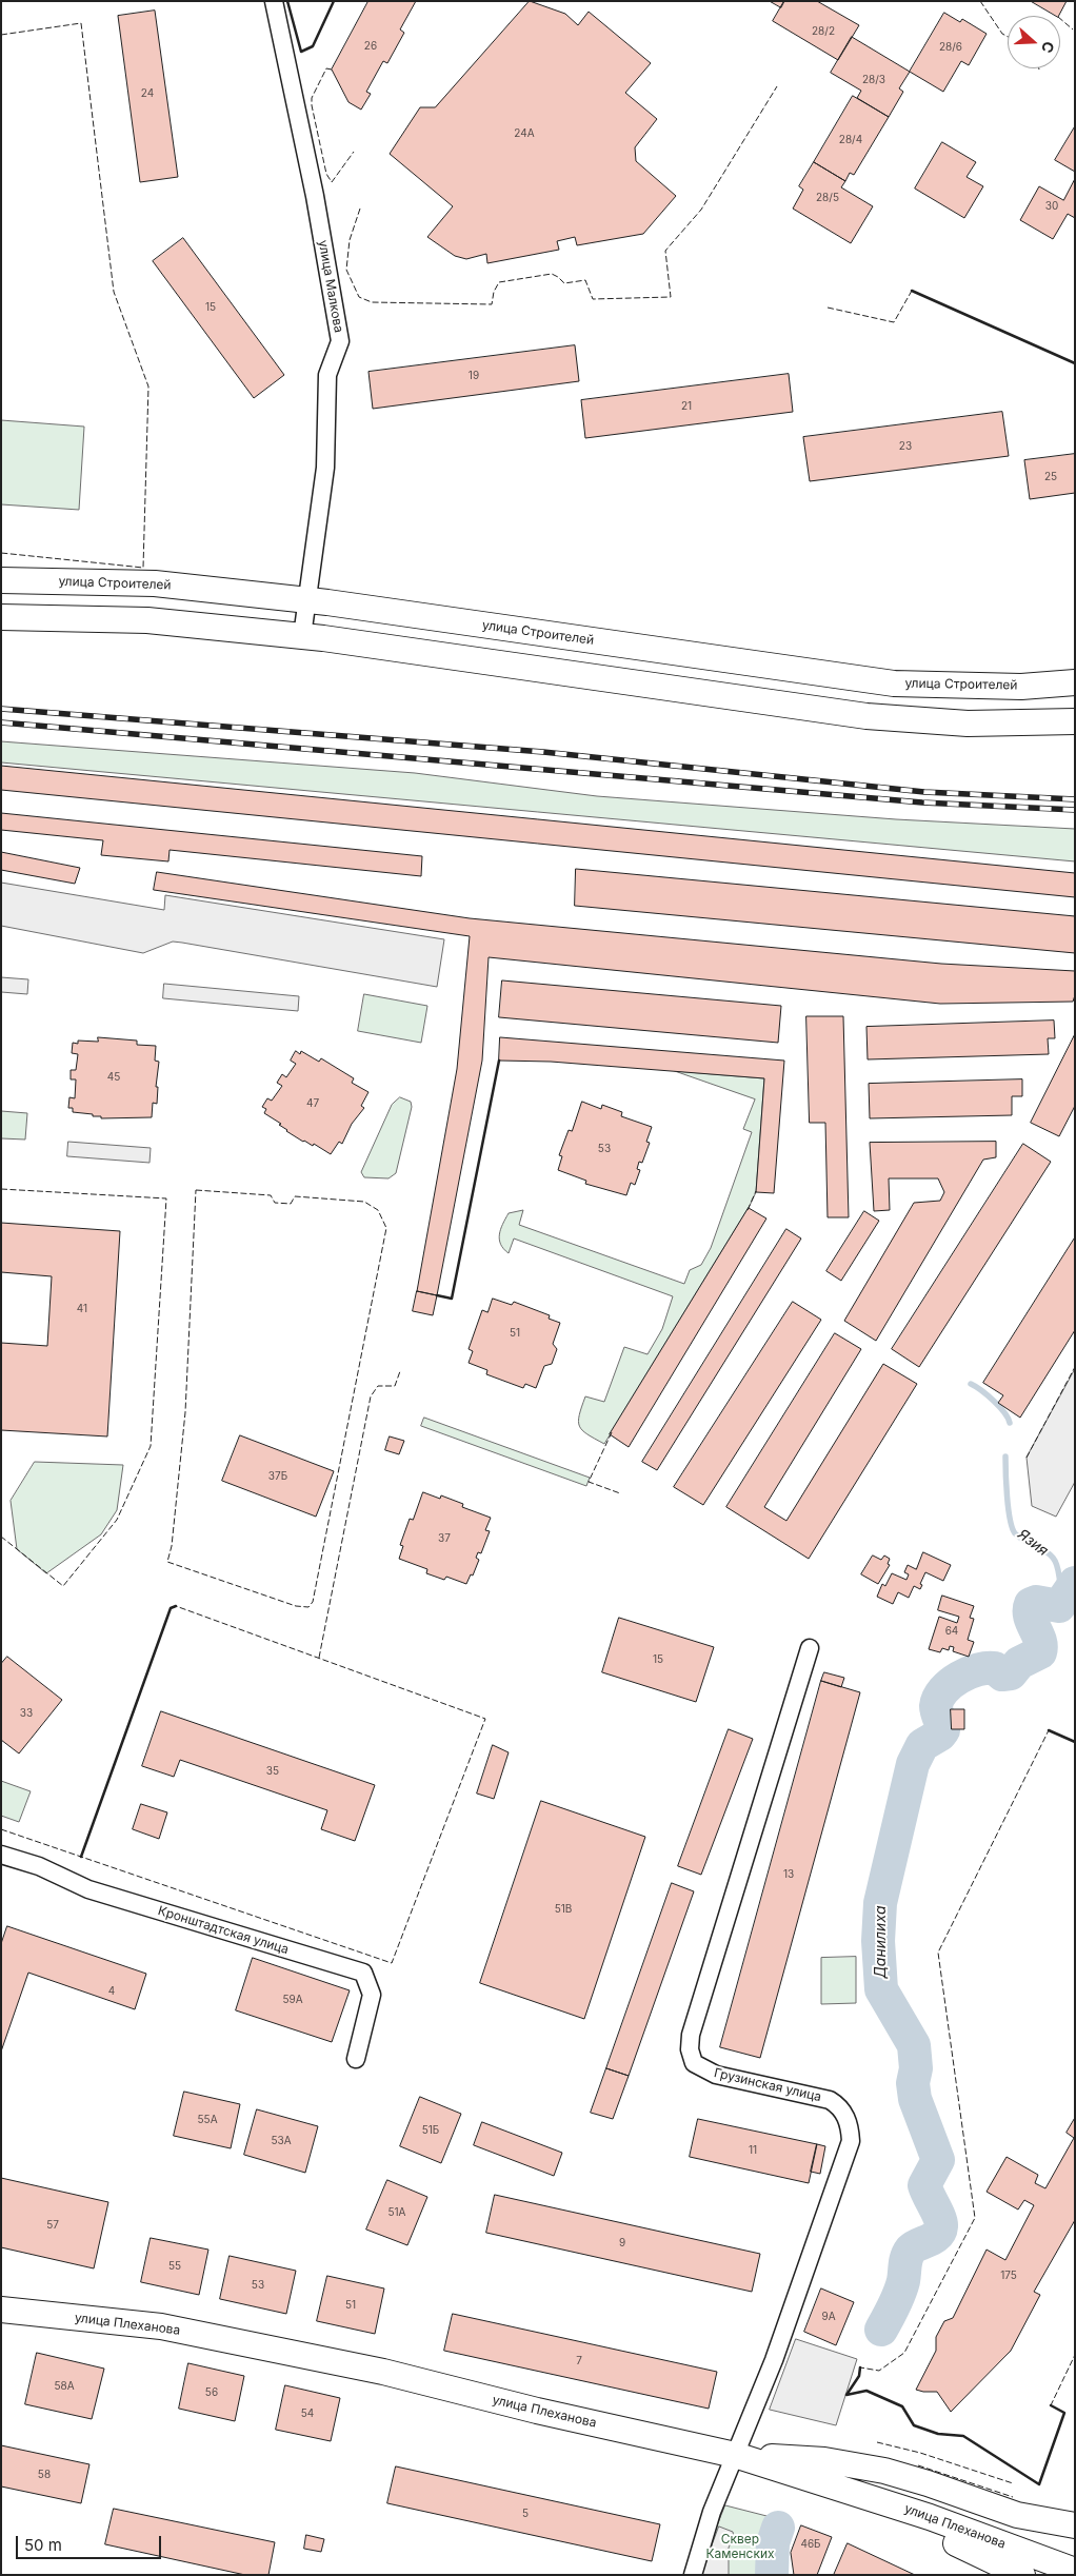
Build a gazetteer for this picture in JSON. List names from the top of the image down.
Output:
{
  "streets": {
    "main road": ["улица Строителей", "улица Плеханова"],
    "street": ["улица Малкова", "Кронштадтская улица", "Грузинская улица"]
  },
  "crossings": [
    ["улица Малкова", "улица Строителей"],
    ["Грузинская улица", "улица Плеханова"]
  ],
  "water": ["Язия", "Данилиха"],
  "parks": ["Сквер Каменских"],
  "house_numbers": [
    "28/2",
    "26",
    "28/6",
    "28/3",
    "24",
    "24А",
    "28/4",
    "28/5",
    "30",
    "15",
    "19",
    "21",
    "23",
    "25",
    "45",
    "47",
    "53",
    "41",
    "51",
    "37Б",
    "37",
    "64",
    "15",
    "33",
    "35",
    "13",
    "51В",
    "4",
    "59А",
    "55А",
    "51Б",
    "53А",
    "11",
    "51А",
    "57",
    "9",
    "55",
    "175",
    "53",
    "51",
    "9А",
    "7",
    "58А",
    "56",
    "54",
    "58",
    "5",
    "46Б"
  ],
  "scale_bar": "50 m",
  "north": "right"
}
